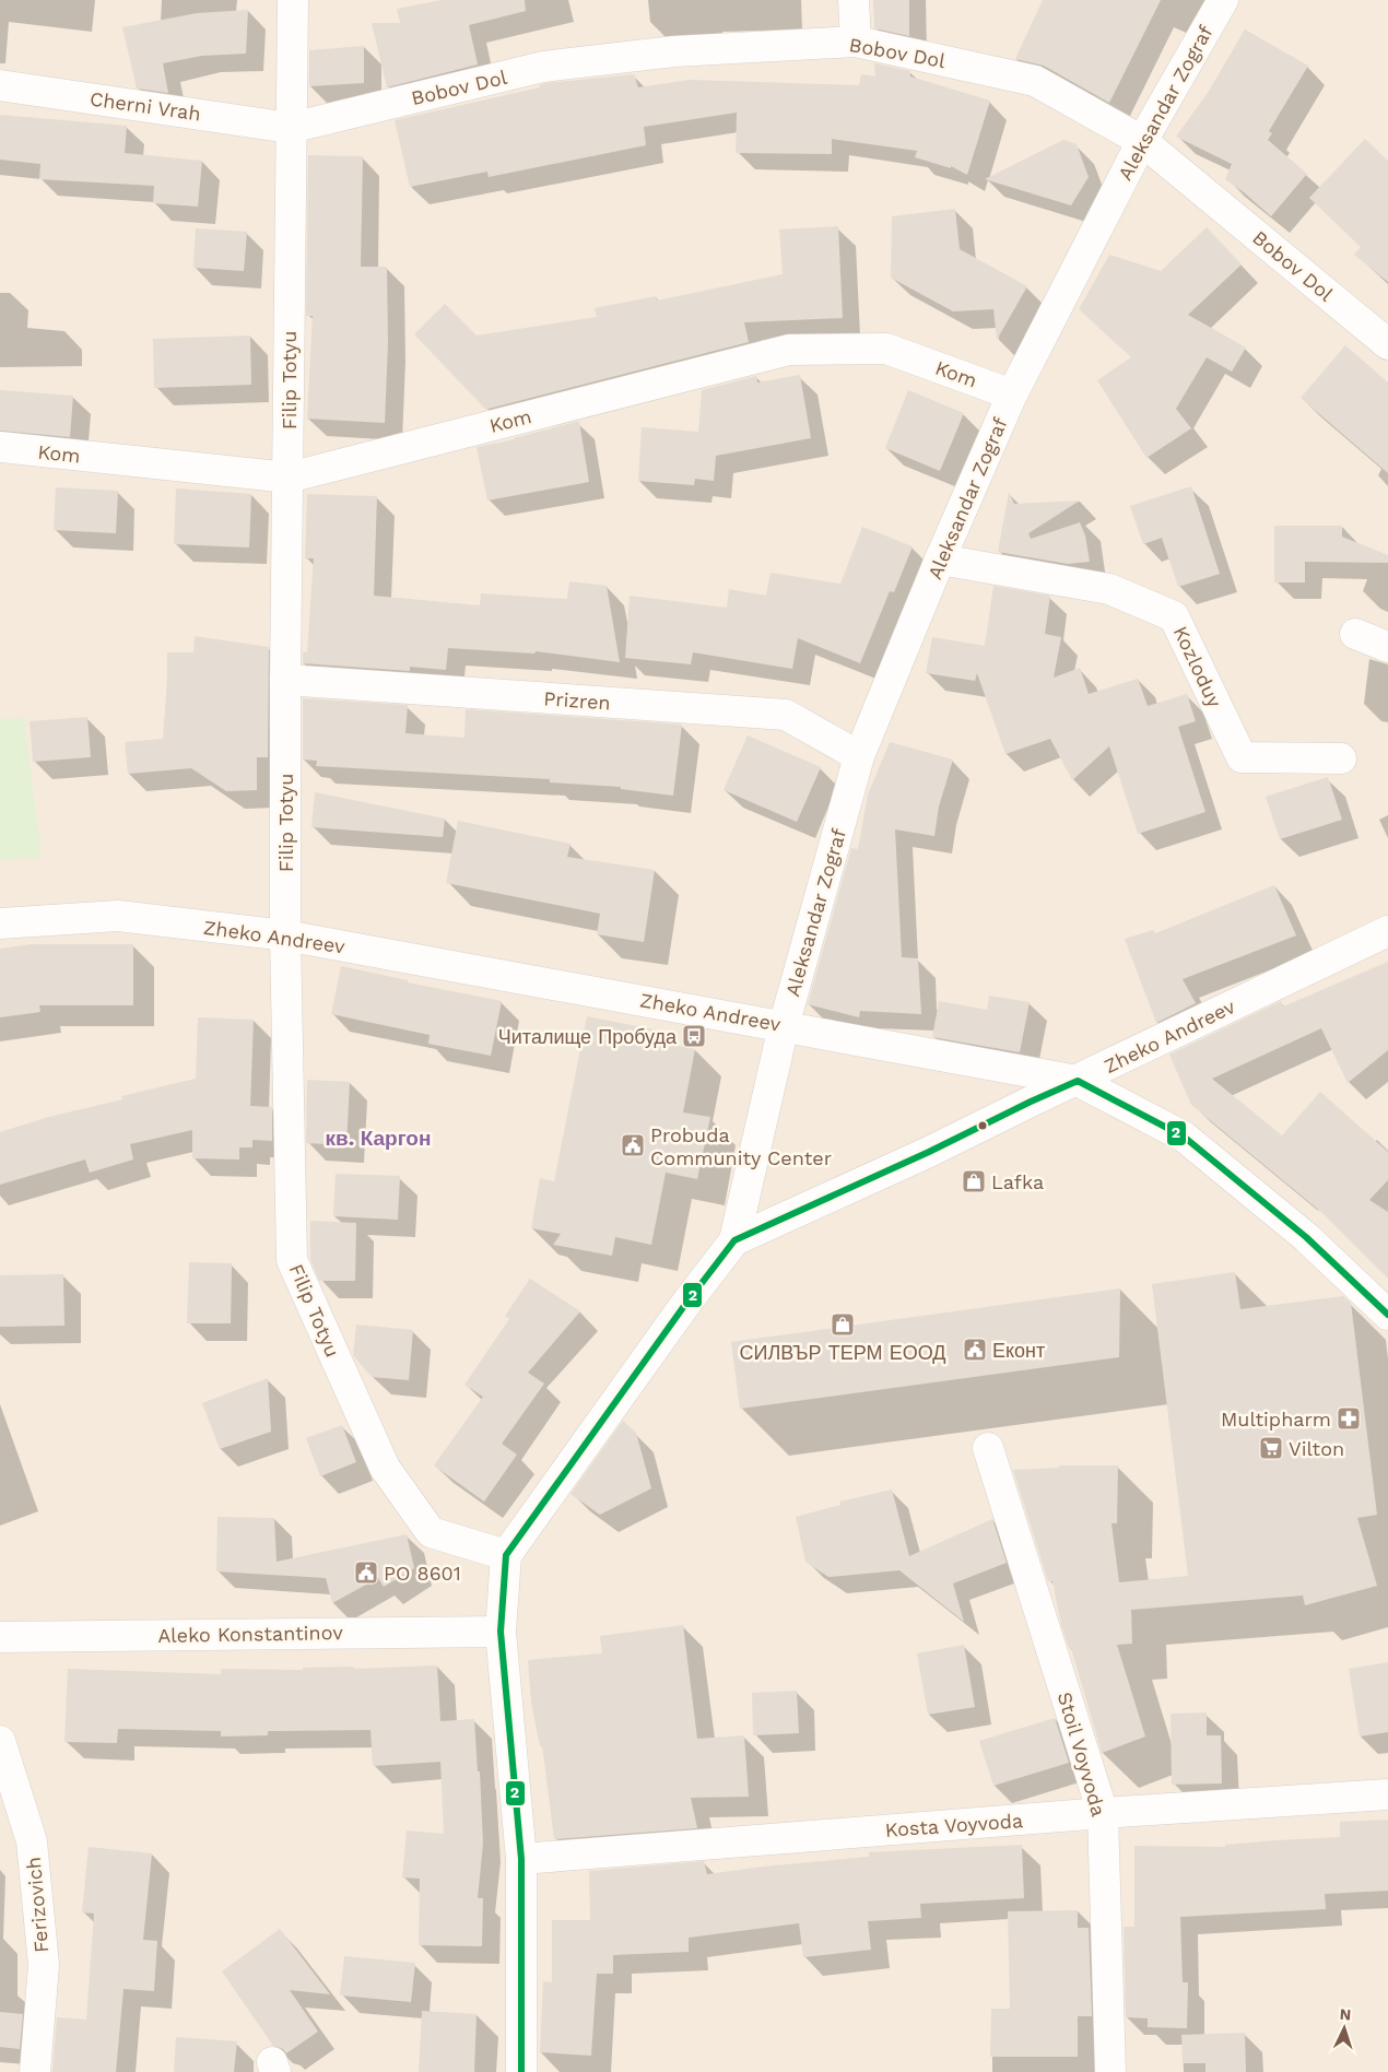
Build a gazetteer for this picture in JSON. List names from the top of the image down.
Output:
{
  "streets": {
    "street": [
      "Bobov Dol",
      "Aleksandar Zograf",
      "Cherni Vrah",
      "Kom",
      "Filip Totyu",
      "Kozloduy",
      "Prizren",
      "Zheko Andreev",
      "Aleko Konstantinov",
      "Stoil Voyvoda",
      "Kosta Voyvoda",
      "Ferizovich"
    ]
  },
  "crossings": [
    ["Bobov Dol", "Aleksandar Zograf"],
    ["Bobov Dol", "Cherni Vrah"],
    ["Bobov Dol", "Filip Totyu"],
    ["Aleksandar Zograf", "Kom"],
    ["Aleksandar Zograf", "Kozloduy"],
    ["Aleksandar Zograf", "Prizren"],
    ["Aleksandar Zograf", "Zheko Andreev"],
    ["Cherni Vrah", "Filip Totyu"],
    ["Kom", "Filip Totyu"],
    ["Filip Totyu", "Prizren"],
    ["Filip Totyu", "Zheko Andreev"],
    ["Stoil Voyvoda", "Kosta Voyvoda"]
  ],
  "districts": ["кв. Каргон"],
  "places": {
    "bus stop": ["Читалище Пробуда"],
    "public building": ["Probuda Community Center", "Еконт", "PO 8601"],
    "shop": ["Lafka", "СИЛВЪР ТЕРМ ЕООД"],
    "pharmacy": ["Multipharm"],
    "supermarket": ["Vilton"]
  },
  "lines": ["transit line 2"],
  "north": "top"
}
